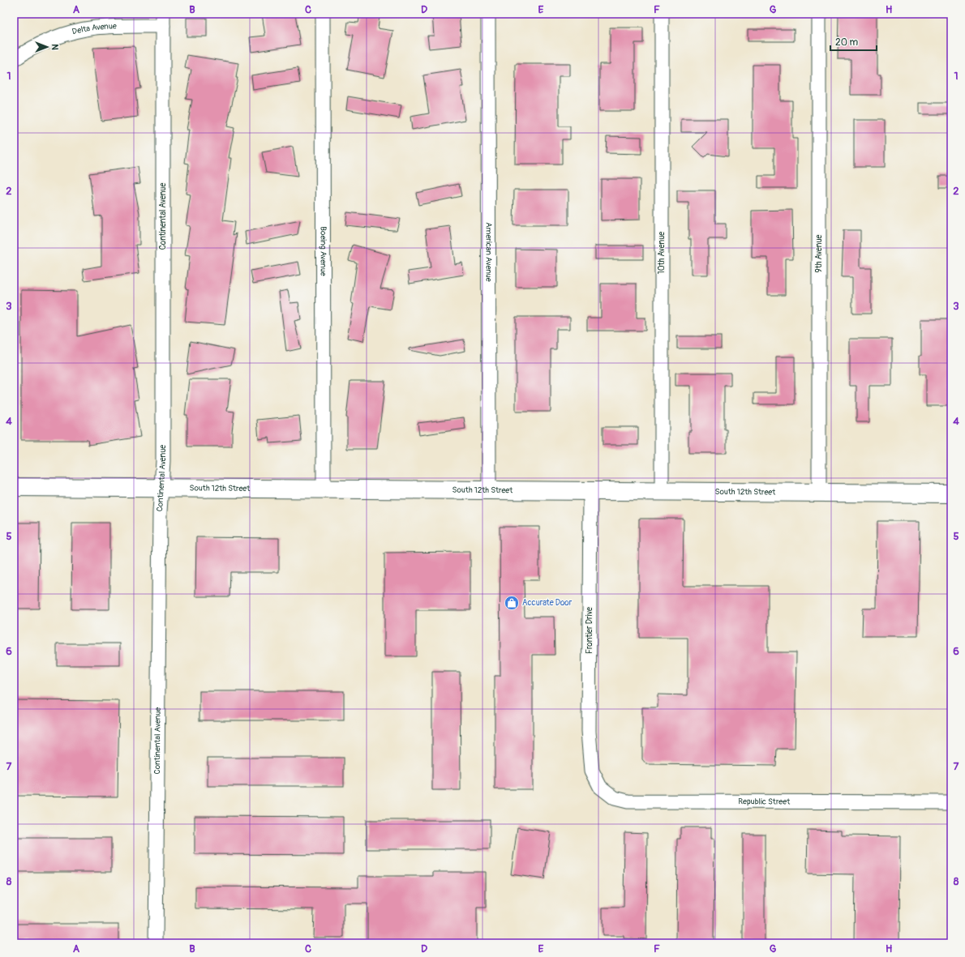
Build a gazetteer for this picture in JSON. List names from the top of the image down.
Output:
{
  "streets": {
    "street": [
      "Delta Avenue",
      "Continental Avenue",
      "Boeing Avenue",
      "American Avenue",
      "10th Avenue",
      "9th Avenue",
      "South 12th Street",
      "Frontier Drive",
      "Republic Street"
    ]
  },
  "crossings": [
    ["Delta Avenue", "Continental Avenue"],
    ["Continental Avenue", "South 12th Street"],
    ["Boeing Avenue", "South 12th Street"],
    ["American Avenue", "South 12th Street"],
    ["10th Avenue", "South 12th Street"],
    ["9th Avenue", "South 12th Street"],
    ["South 12th Street", "Frontier Drive"],
    ["Frontier Drive", "Republic Street"]
  ],
  "places": {
    "shop": ["Accurate Door"]
  },
  "scale_bar": "20 m",
  "north": "right",
  "grid": {
    "columns": [
      "A",
      "B",
      "C",
      "D",
      "E",
      "F",
      "G",
      "H"
    ],
    "rows": [
      "1",
      "2",
      "3",
      "4",
      "5",
      "6",
      "7",
      "8"
    ]
  }
}
